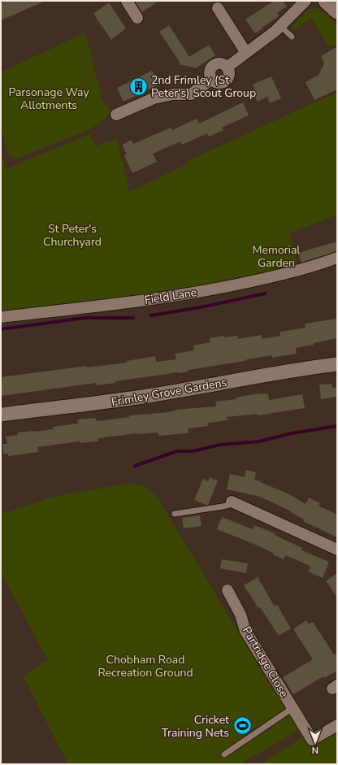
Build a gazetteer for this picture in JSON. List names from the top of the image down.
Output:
{
  "streets": {
    "street": ["Field Lane", "Frimley Grove Gardens", "Partridge Close"]
  },
  "parks": [
    "Parsonage Way Allotments",
    "St Peter's Churchyard",
    "Memorial Garden",
    "Chobham Road Recreation Ground"
  ],
  "places": {
    "building": ["2nd Frimley (St Peter's) Scout Group"],
    "sports": ["Cricket Training Nets"]
  },
  "north": "bottom"
}
